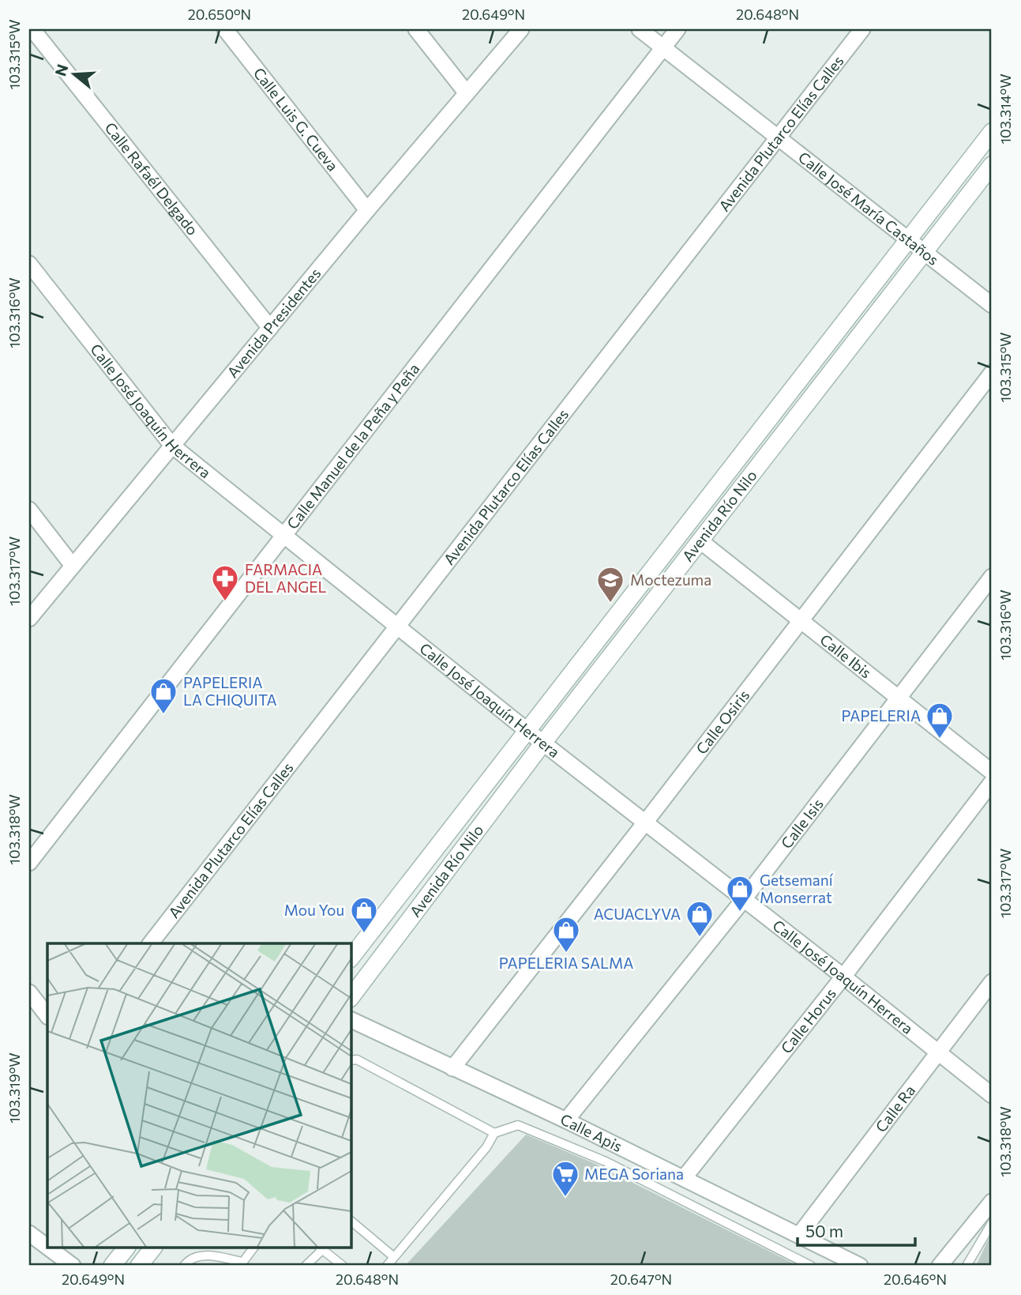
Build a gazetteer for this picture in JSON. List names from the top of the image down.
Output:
{
  "streets": {
    "main road": ["Avenida Río Nilo"],
    "street": [
      "Calle Luis G. Cueva",
      "Avenida Plutarco Elías Calles",
      "Calle Rafaél Delgado",
      "Calle José María Castaños",
      "Avenida Presidentes",
      "Calle José Joaquín Herrera",
      "Calle Manuel de la Peña y Peña",
      "Calle Ibis",
      "Calle Osiris",
      "Calle Isis",
      "Calle Horus",
      "Calle Ra",
      "Calle Apis"
    ]
  },
  "crossings": [
    ["Calle Luis G. Cueva", "Avenida Presidentes"],
    ["Avenida Plutarco Elías Calles", "Calle José María Castaños"],
    ["Avenida Plutarco Elías Calles", "Calle José Joaquín Herrera"],
    ["Calle Rafaél Delgado", "Avenida Presidentes"],
    ["Calle José María Castaños", "Calle Manuel de la Peña y Peña"],
    ["Calle José María Castaños", "Avenida Río Nilo"],
    ["Avenida Presidentes", "Calle José Joaquín Herrera"],
    ["Calle José Joaquín Herrera", "Calle Manuel de la Peña y Peña"],
    ["Calle José Joaquín Herrera", "Avenida Río Nilo"],
    ["Calle José Joaquín Herrera", "Calle Osiris"],
    ["Calle José Joaquín Herrera", "Calle Isis"],
    ["Calle José Joaquín Herrera", "Calle Horus"],
    ["Calle José Joaquín Herrera", "Calle Ra"],
    ["Avenida Río Nilo", "Calle Ibis"],
    ["Calle Ibis", "Calle Osiris"],
    ["Calle Ibis", "Calle Isis"],
    ["Calle Osiris", "Calle Apis"],
    ["Calle Isis", "Calle Apis"],
    ["Calle Horus", "Calle Apis"],
    ["Calle Ra", "Calle Apis"]
  ],
  "places": {
    "pharmacy": ["FARMACIA DEL ANGEL"],
    "school or university": ["Moctezuma"],
    "shop": [
      "PAPELERIA LA CHIQUITA",
      "PAPELERIA",
      "Getsemaní Monserrat",
      "Mou You",
      "ACUACLYVA",
      "PAPELERIA SALMA"
    ],
    "supermarket": ["MEGA Soriana"]
  },
  "scale_bar": "50 m",
  "north": "left",
  "coordinates": [
    "20.650°N",
    "20.649°N",
    "20.648°N",
    "103.315°W",
    "103.314°W",
    "103.316°W",
    "103.317°W",
    "103.318°W",
    "103.319°W",
    "20.647°N",
    "20.646°N"
  ]
}
